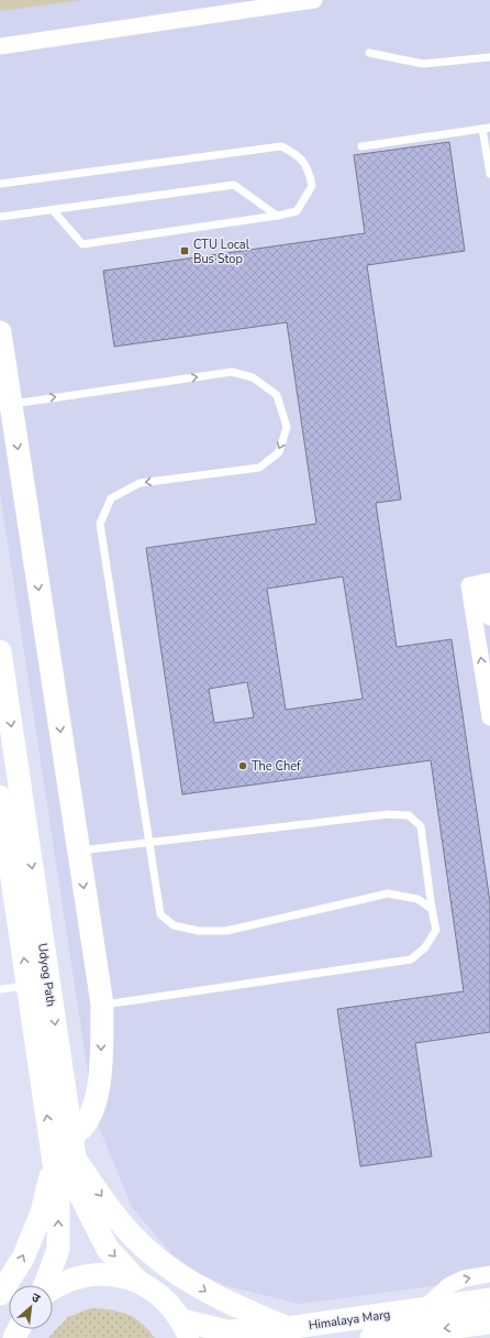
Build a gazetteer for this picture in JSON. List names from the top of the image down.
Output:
{
  "streets": {
    "main road": ["Udyog Path", "Himalaya Marg"]
  },
  "places": {
    "transit": ["CTU Local Bus Stop"],
    "other": ["The Chef"]
  },
  "north": "top right"
}
